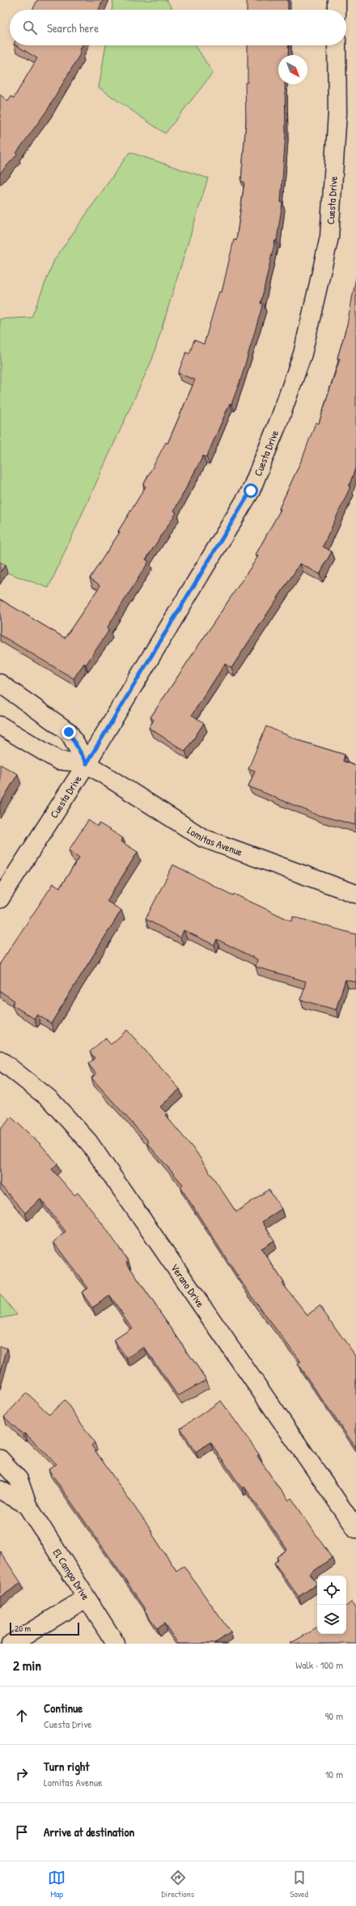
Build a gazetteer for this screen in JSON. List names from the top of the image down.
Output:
{
  "streets": {
    "street": [
      "Cuesta Drive",
      "Lomitas Avenue",
      "Verano Drive",
      "El Campo Drive"
    ]
  },
  "crossings": [
    ["Cuesta Drive", "Lomitas Avenue"]
  ],
  "scale_bar": "20 m",
  "north": "bottom right",
  "page": {
    "search": "Search here",
    "scale": "20 m",
    "heading": ["2 min", "Walk · 100 m"],
    "list": [
      ["Continue", "Cuesta Drive", "90 m"],
      ["Turn right", "Lomitas Avenue", "10 m"],
      "Arrive at destination"
    ],
    "nav": ["Map", "Directions", "Saved"]
  }
}
